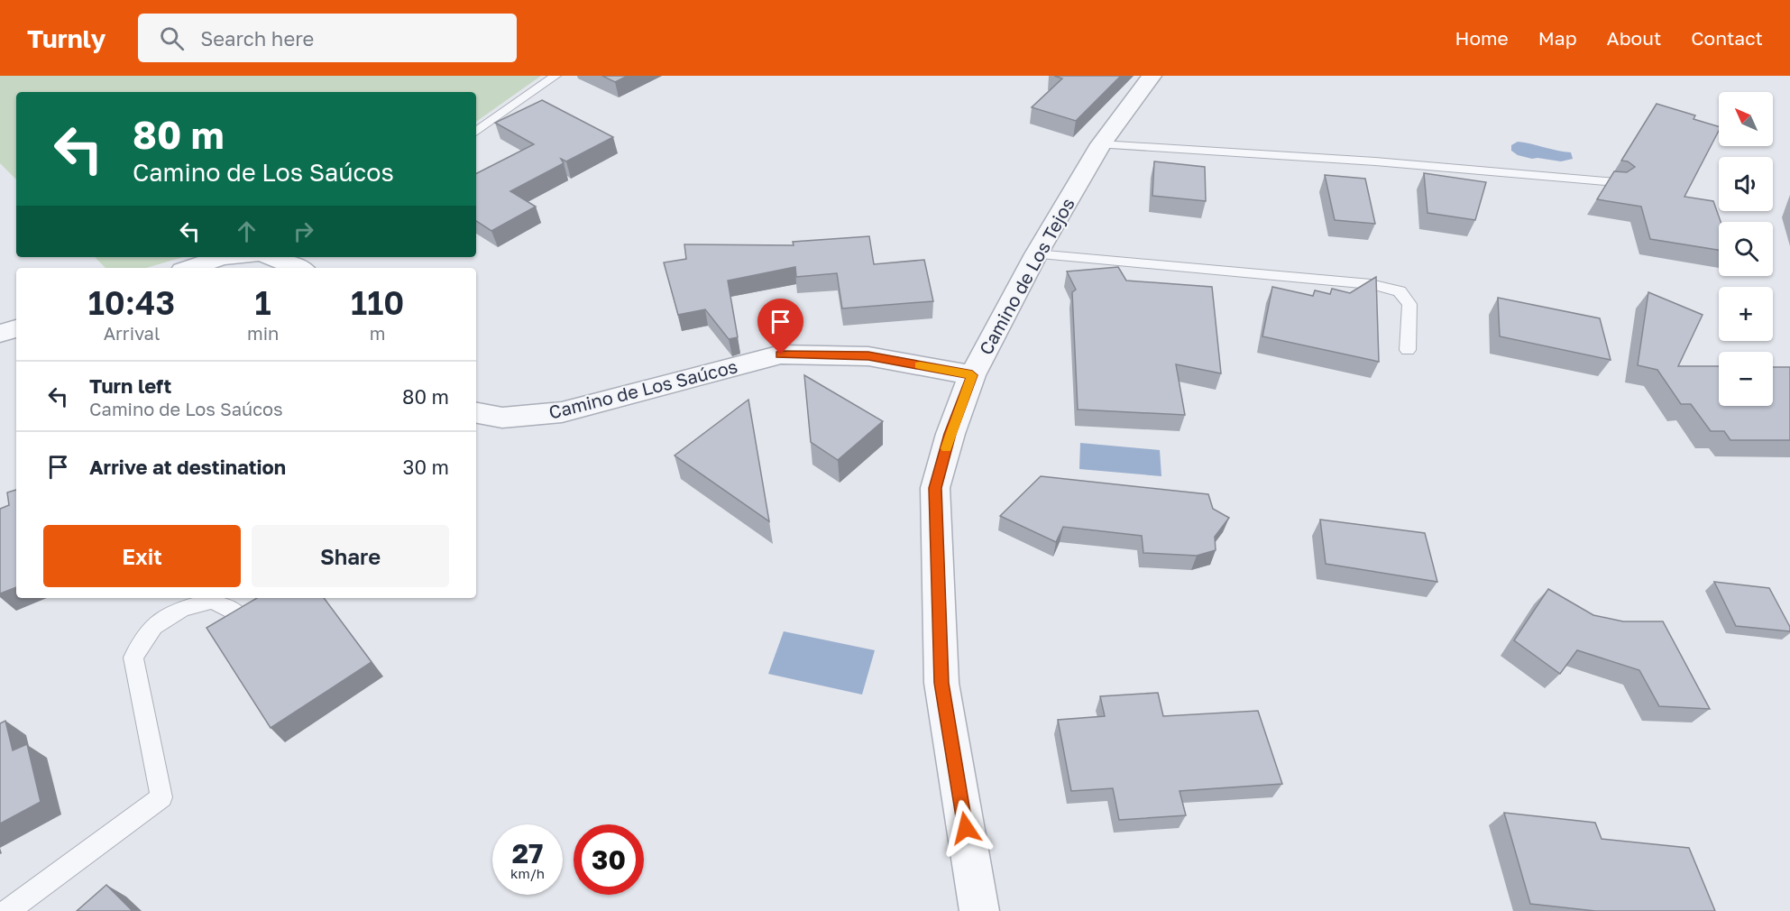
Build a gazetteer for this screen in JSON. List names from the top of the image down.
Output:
{
  "streets": {
    "street": ["Camino de Los Tejos", "Camino de Los Saúcos"]
  },
  "crossings": [
    ["Camino de Los Tejos", "Camino de Los Saúcos"]
  ],
  "north": "top left",
  "page": {
    "header": "Turnly",
    "search": "Search here",
    "nav": [
      "Home",
      "Map",
      "About",
      "Contact"
    ],
    "map_buttons": ["+", "−"],
    "turn": ["80 m", "Camino de Los Saúcos"],
    "eta": [
      "10:43",
      "Arrival",
      "1",
      "min",
      "110",
      "m"
    ],
    "list": [
      {
        "name": "Turn left",
        "note": "Camino de Los Saúcos",
        "value": "80 m"
      },
      {
        "name": "Arrive at destination",
        "value": "30 m"
      }
    ],
    "buttons": ["Exit", "Share"],
    "speed": "27 km/h",
    "limit": "30"
  }
}
